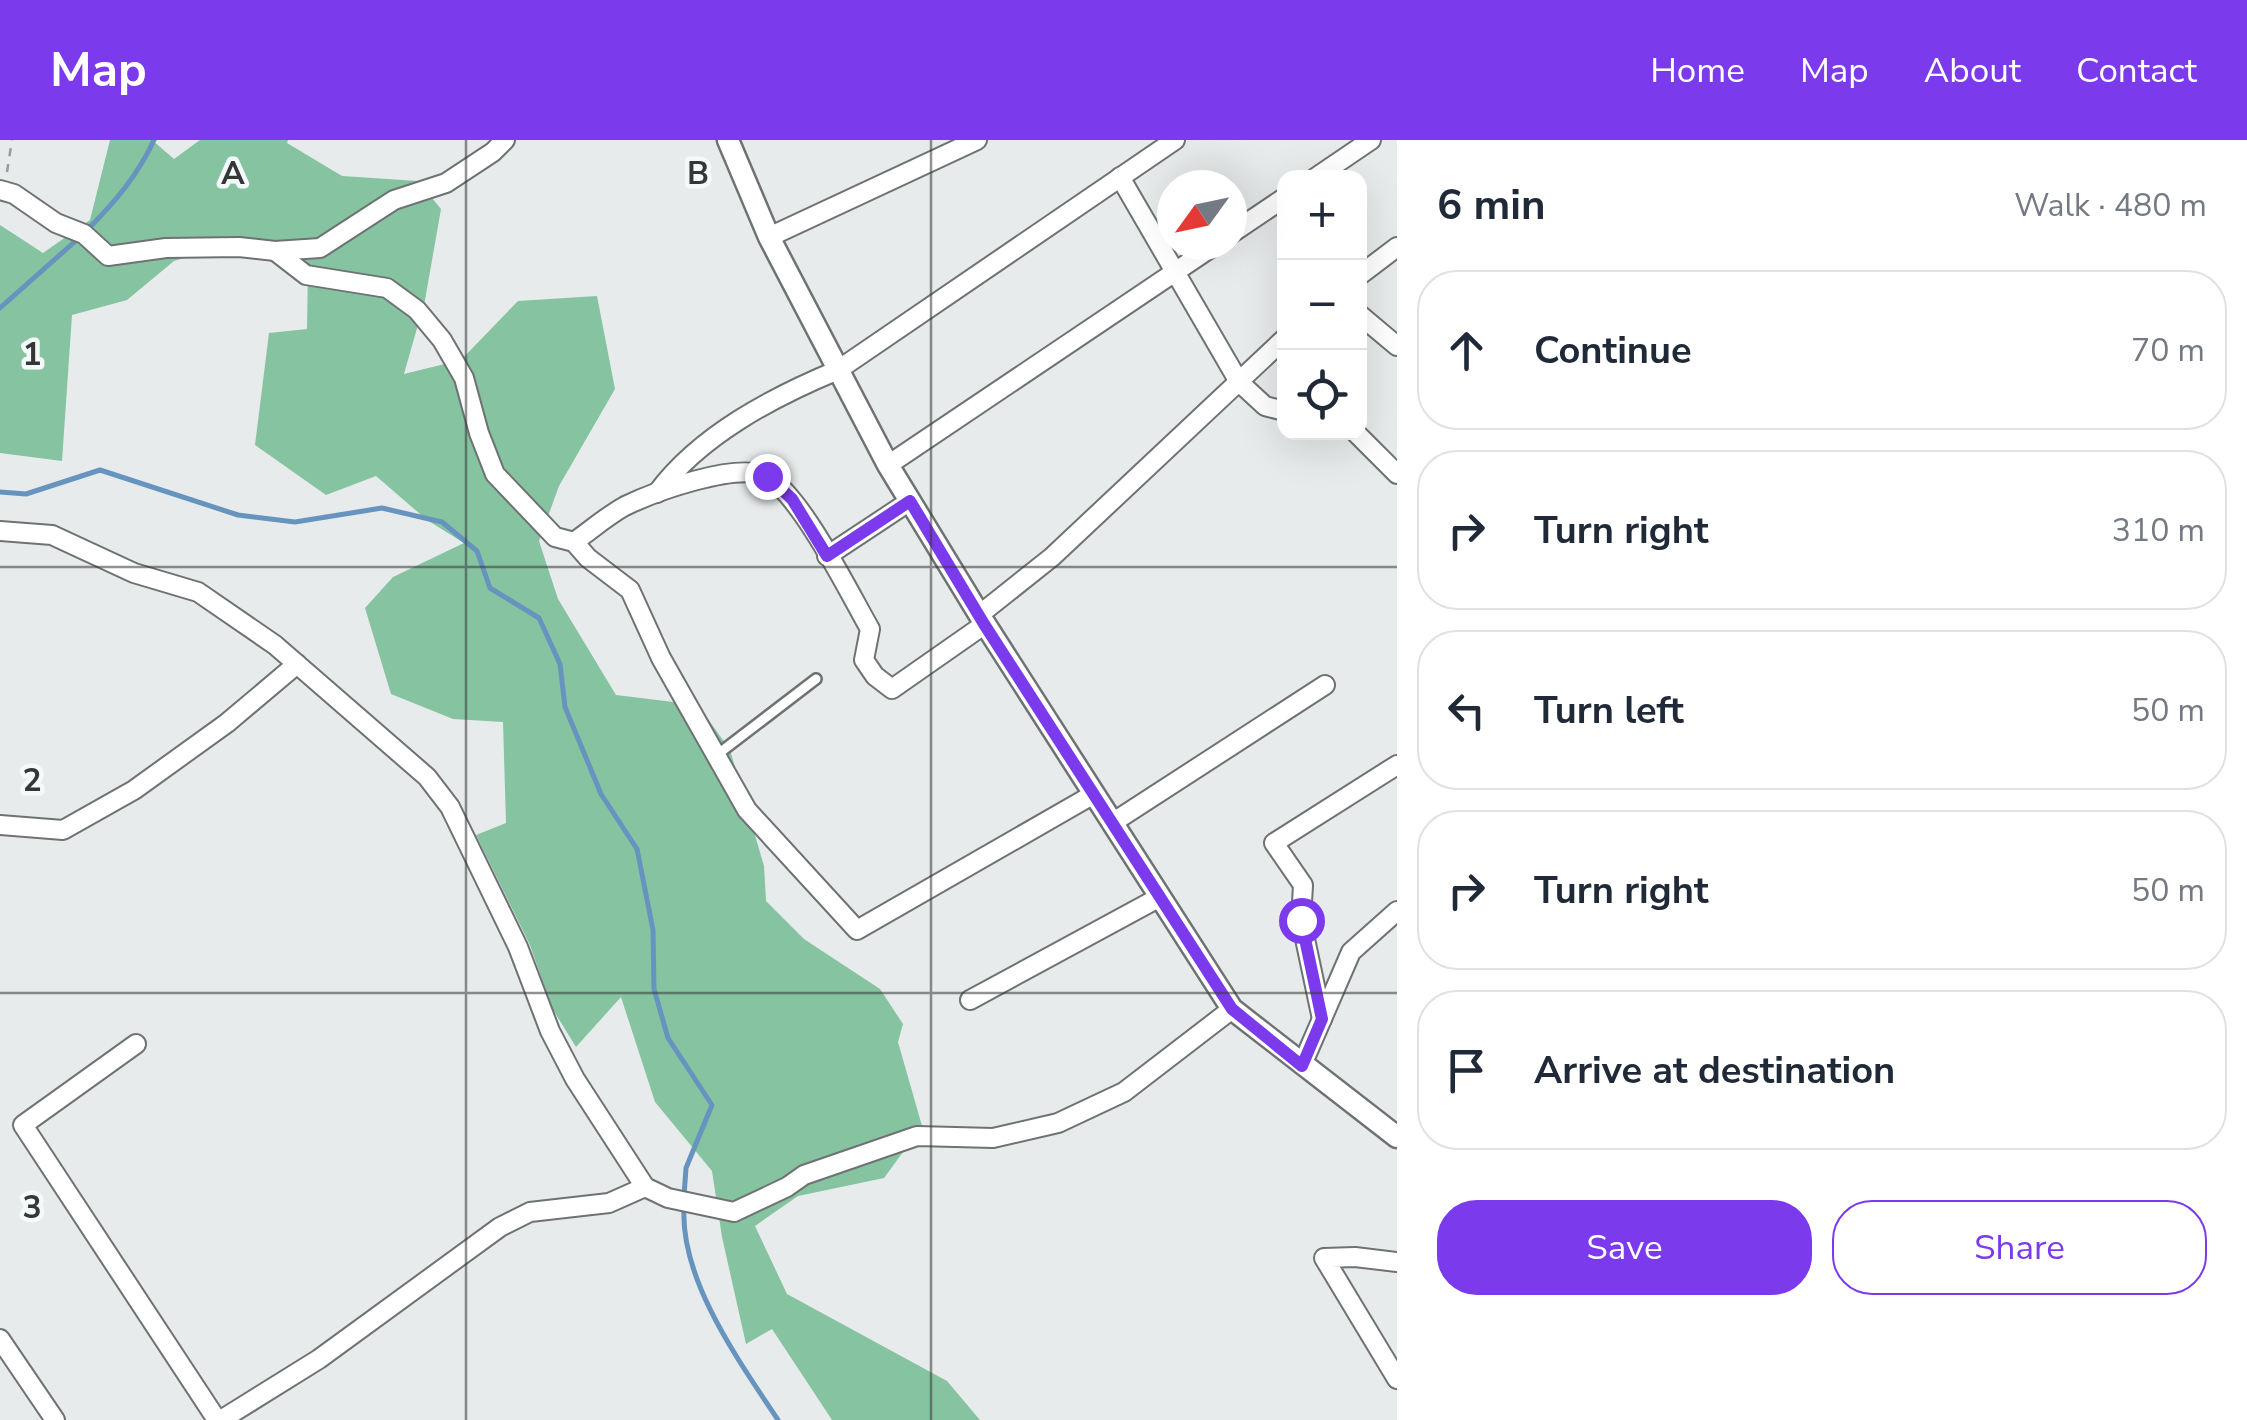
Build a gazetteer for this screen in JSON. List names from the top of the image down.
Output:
{
  "north": "bottom left",
  "page": {
    "header": "Map",
    "nav": [
      "Home",
      "Map",
      "About",
      "Contact"
    ],
    "heading": ["6 min", "Walk · 480 m"],
    "map_buttons": ["+", "−"],
    "list": [
      ["Continue", "70 m"],
      ["Turn right", "310 m"],
      ["Turn left", "50 m"],
      ["Turn right", "50 m"],
      "Arrive at destination"
    ],
    "buttons": ["Save", "Share"]
  },
  "grid": {
    "columns": ["A", "B"],
    "rows": ["1", "2", "3"]
  }
}
